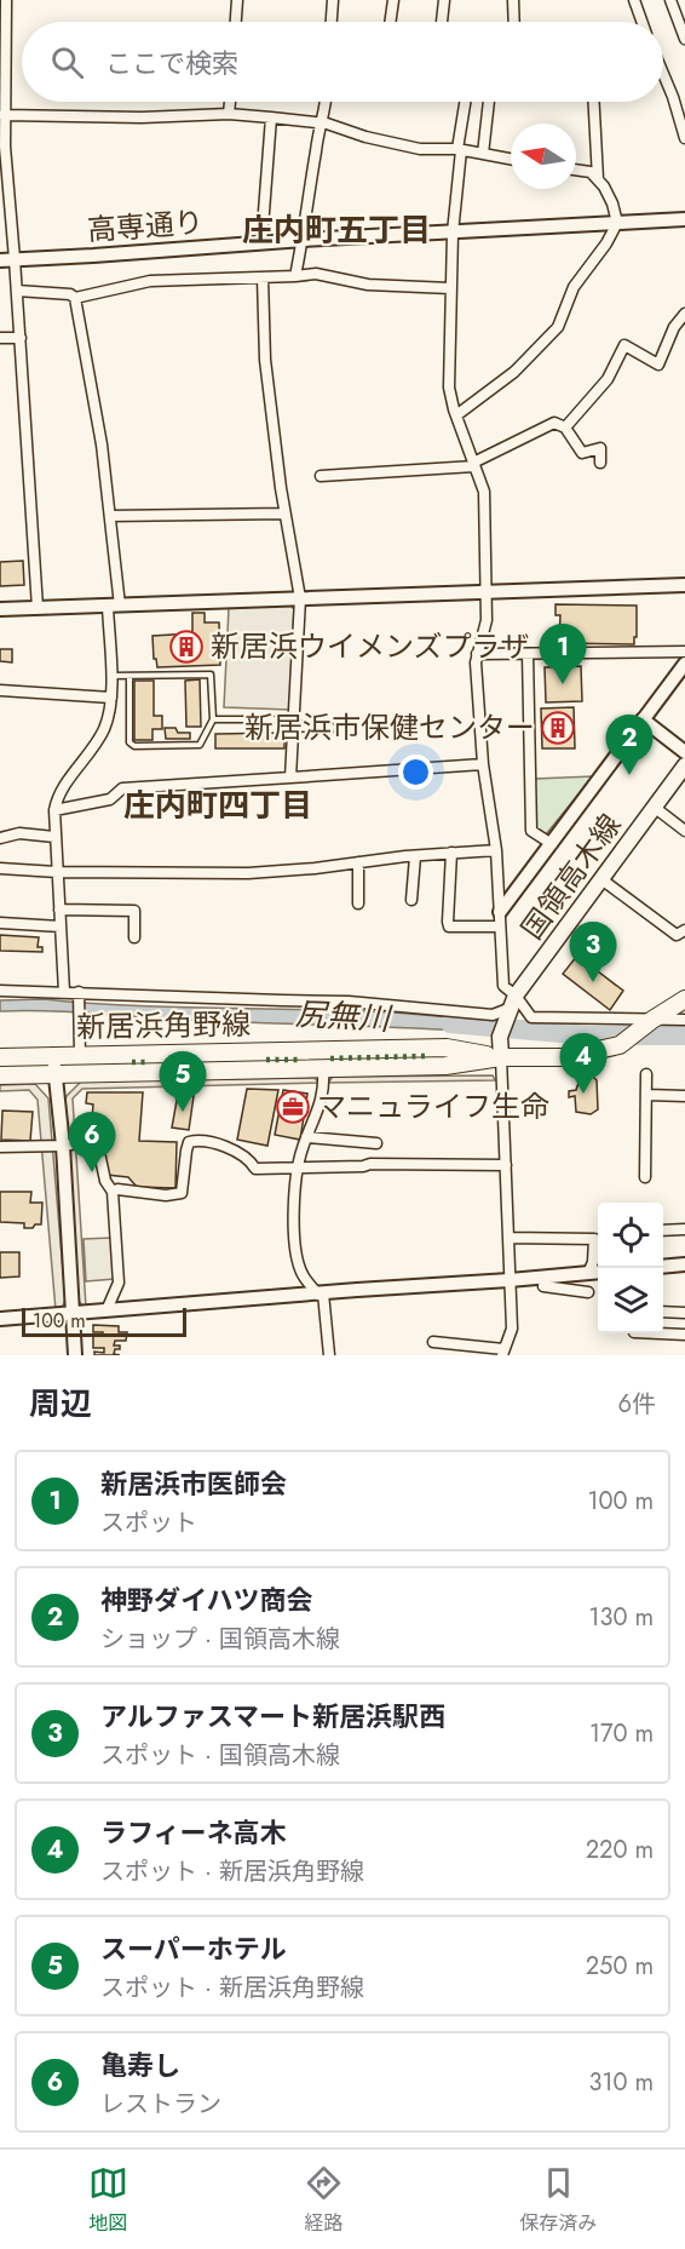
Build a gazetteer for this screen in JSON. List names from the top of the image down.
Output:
{
  "streets": {
    "main road": ["国領高木線", "新居浜角野線"],
    "street": ["高専通り"]
  },
  "districts": ["庄内町五丁目", "庄内町四丁目"],
  "water": ["尻無川"],
  "places": {
    "building": ["新居浜ウイメンズプラザ", "新居浜市保健センター"],
    "office": ["マニュライフ生命"]
  },
  "scale_bar": "100 m",
  "north": "left",
  "page": {
    "search": "ここで検索",
    "pins": [
      "1",
      "2",
      "3",
      "4",
      "5",
      "6"
    ],
    "scale": "100 m",
    "heading": ["周辺", "6件"],
    "list": [
      {
        "mark": "1",
        "name": "新居浜市医師会",
        "note": "スポット",
        "value": "100 m"
      },
      {
        "mark": "2",
        "name": "神野ダイハツ商会",
        "note": "ショップ · 国領高木線",
        "value": "130 m"
      },
      {
        "mark": "3",
        "name": "アルファスマート新居浜駅西",
        "note": "スポット · 国領高木線",
        "value": "170 m"
      },
      {
        "mark": "4",
        "name": "ラフィーネ高木",
        "note": "スポット · 新居浜角野線",
        "value": "220 m"
      },
      {
        "mark": "5",
        "name": "スーパーホテル",
        "note": "スポット · 新居浜角野線",
        "value": "250 m"
      },
      {
        "mark": "6",
        "name": "亀寿し",
        "note": "レストラン",
        "value": "310 m"
      }
    ],
    "nav": ["地図", "経路", "保存済み"]
  }
}
